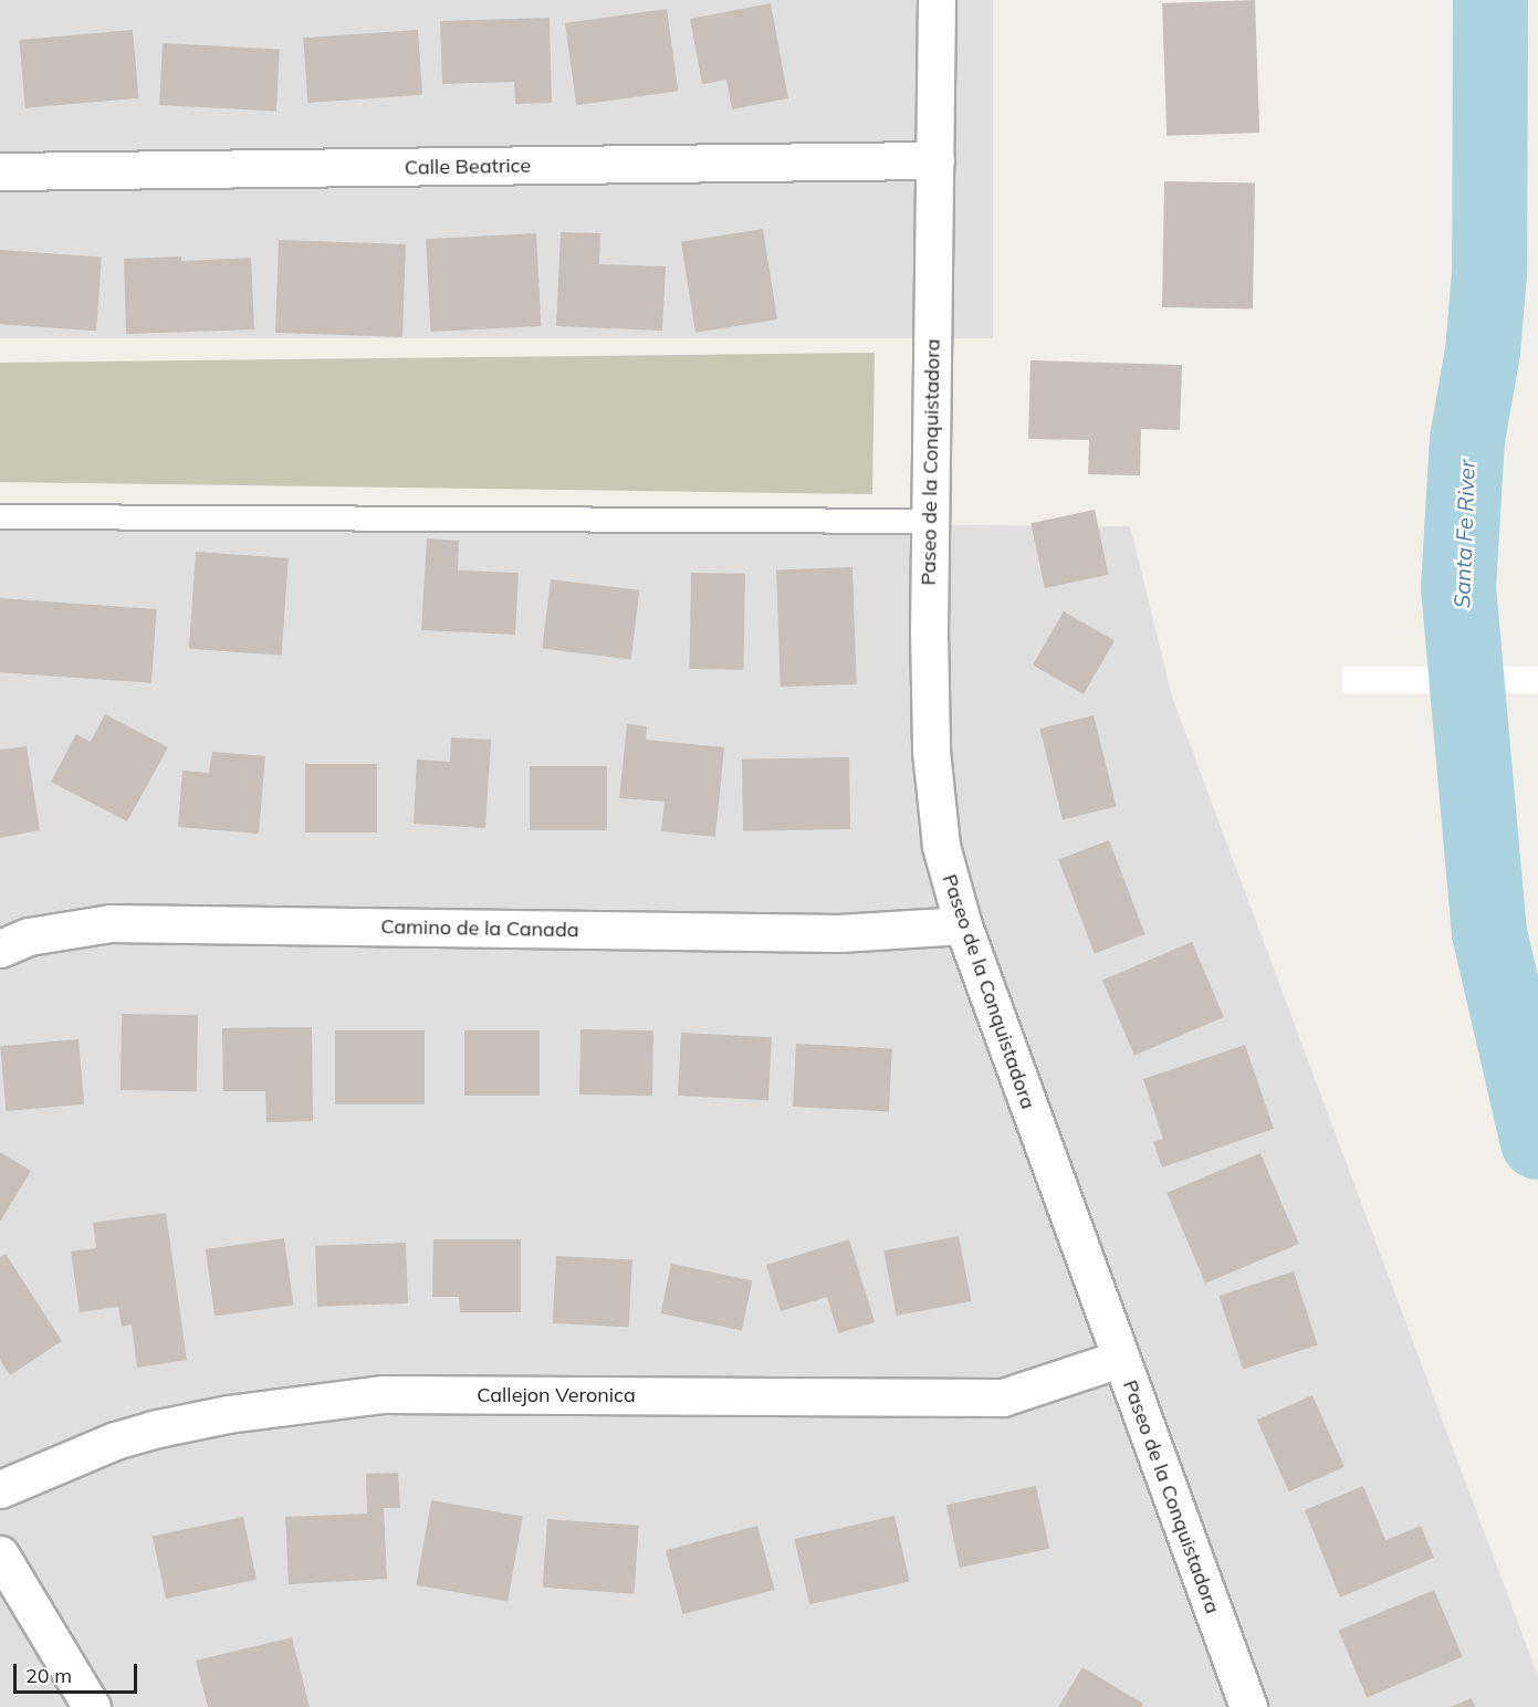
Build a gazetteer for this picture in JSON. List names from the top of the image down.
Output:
{
  "streets": {
    "street": [
      "Calle Beatrice",
      "Paseo de la Conquistadora",
      "Camino de la Canada",
      "Callejon Veronica"
    ]
  },
  "crossings": [
    ["Calle Beatrice", "Paseo de la Conquistadora"],
    ["Paseo de la Conquistadora", "Camino de la Canada"],
    ["Paseo de la Conquistadora", "Callejon Veronica"]
  ],
  "water": ["Santa Fe River"],
  "scale_bar": "20 m"
}
